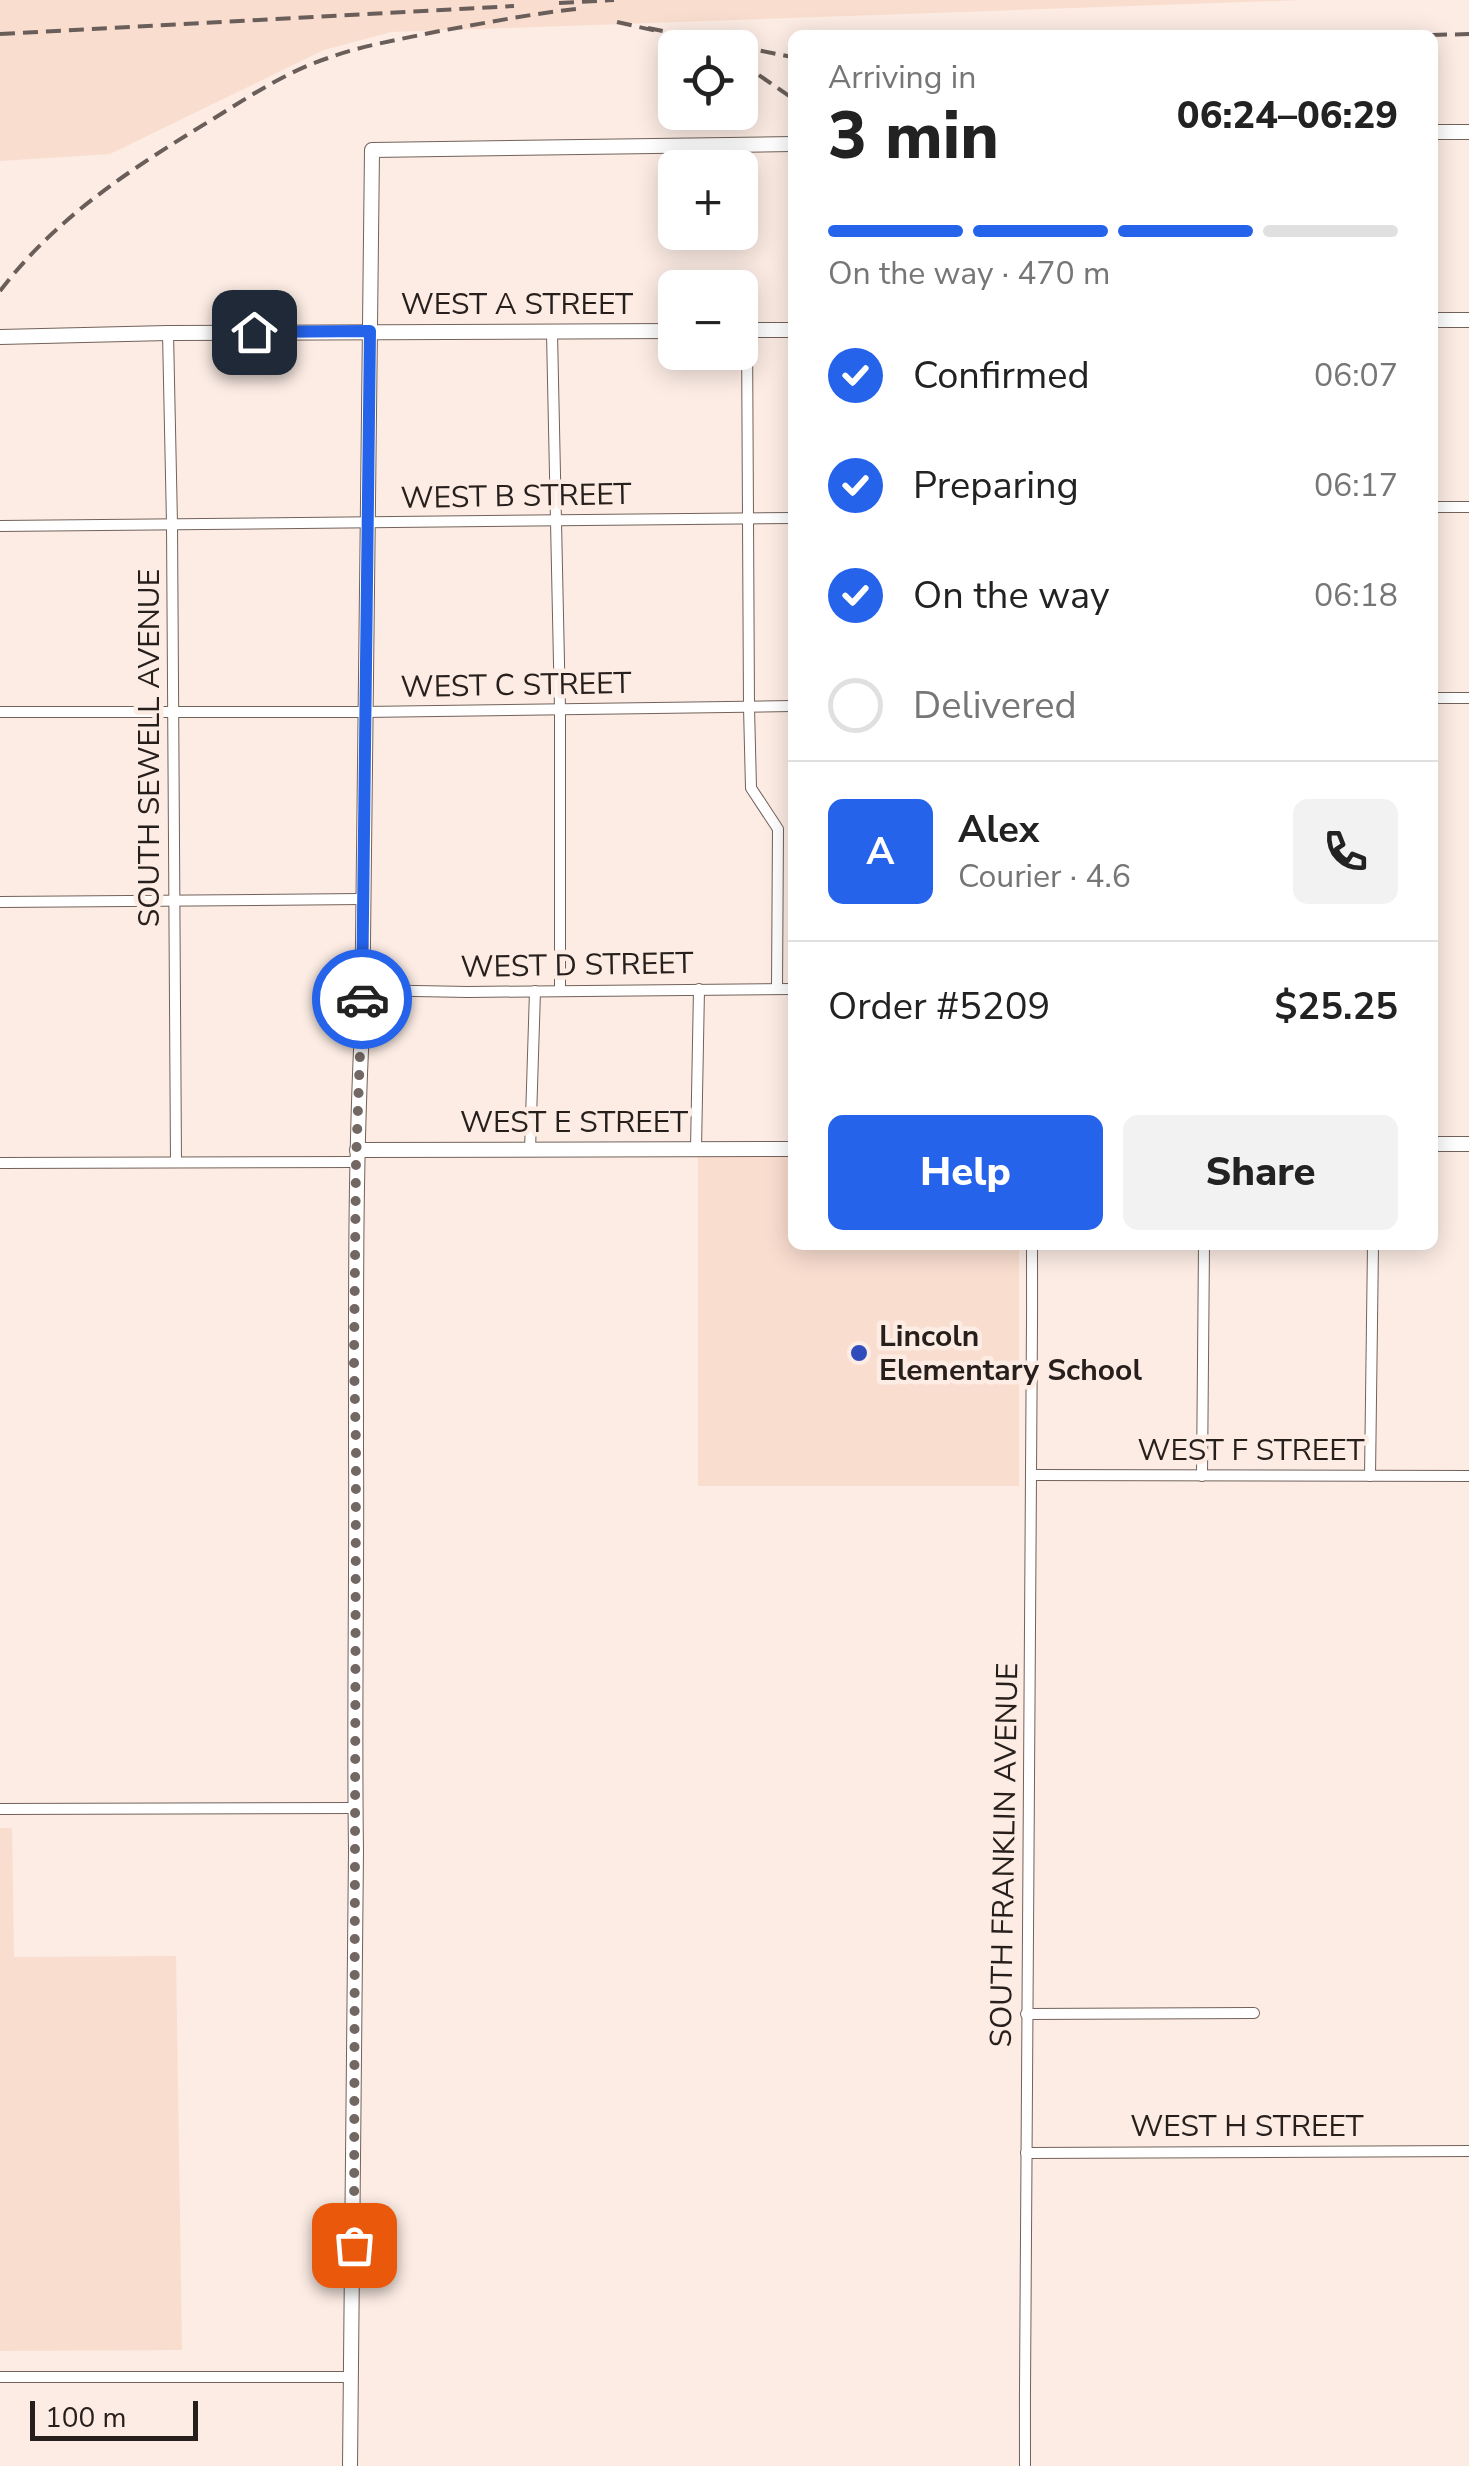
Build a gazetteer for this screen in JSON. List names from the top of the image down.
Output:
{
  "streets": {
    "street": [
      "WEST A STREET",
      "WEST B STREET",
      "WEST C STREET",
      "SOUTH SEWELL AVENUE",
      "WEST D STREET",
      "WEST E STREET",
      "WEST F STREET",
      "SOUTH FRANKLIN AVENUE",
      "WEST H STREET"
    ]
  },
  "crossings": [
    ["WEST A STREET", "SOUTH SEWELL AVENUE"],
    ["WEST B STREET", "SOUTH SEWELL AVENUE"],
    ["WEST C STREET", "SOUTH SEWELL AVENUE"],
    ["SOUTH SEWELL AVENUE", "WEST E STREET"],
    ["WEST F STREET", "SOUTH FRANKLIN AVENUE"],
    ["SOUTH FRANKLIN AVENUE", "WEST H STREET"]
  ],
  "places": ["Lincoln Elementary School"],
  "scale_bar": "100 m",
  "page": {
    "map_buttons": ["+", "−"],
    "heading": ["3 min", "Arriving in", "06:24–06:29"],
    "panel": [
      "Alex",
      "Courier · 4.6",
      "Order #5209",
      "$25.25"
    ],
    "bar": "On the way · 470 m",
    "list": [
      ["Confirmed", "06:07"],
      ["Preparing", "06:17"],
      ["On the way", "06:18"],
      "Delivered"
    ],
    "round": "A",
    "buttons": ["Help", "Share"],
    "scale": "100 m"
  }
}
